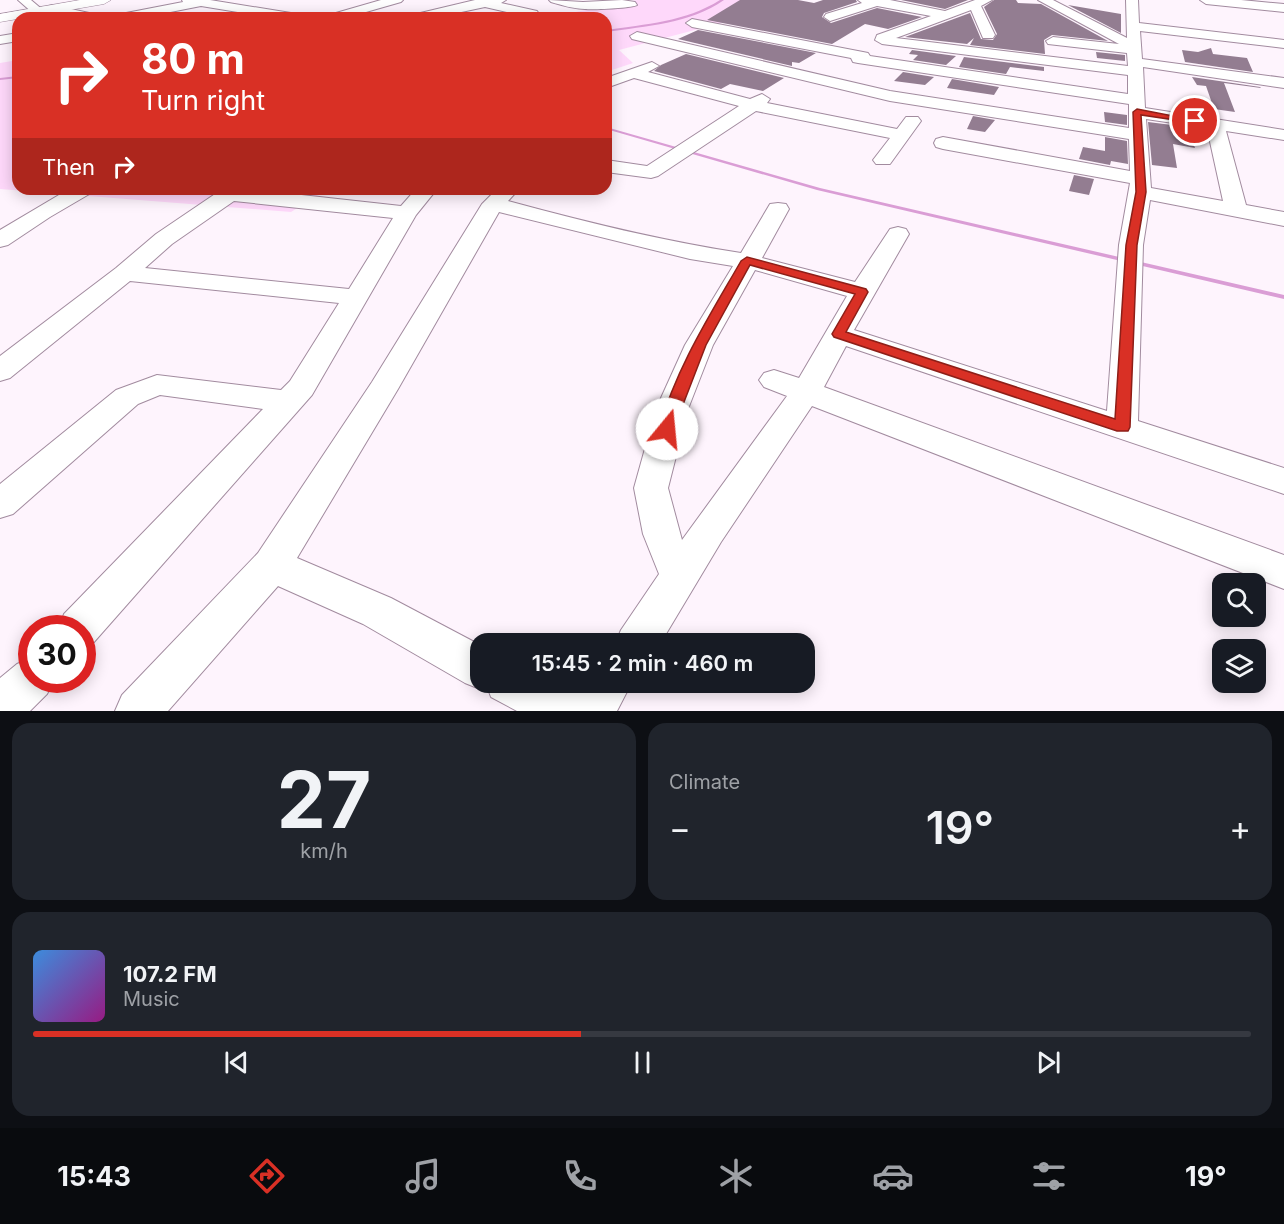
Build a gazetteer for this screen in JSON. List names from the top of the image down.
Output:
{
  "page": {
    "turn": ["80 m", "Turn right"],
    "then": "Then",
    "limit": "30",
    "trip": "15:45 · 2 min · 460 m",
    "tile": [
      ["27", "km/h"],
      "Climate"
    ],
    "heat": ["−", "19°", "+"],
    "song": ["107.2 FM", "Music"],
    "tabs": ["15:43", "19°"]
  }
}
